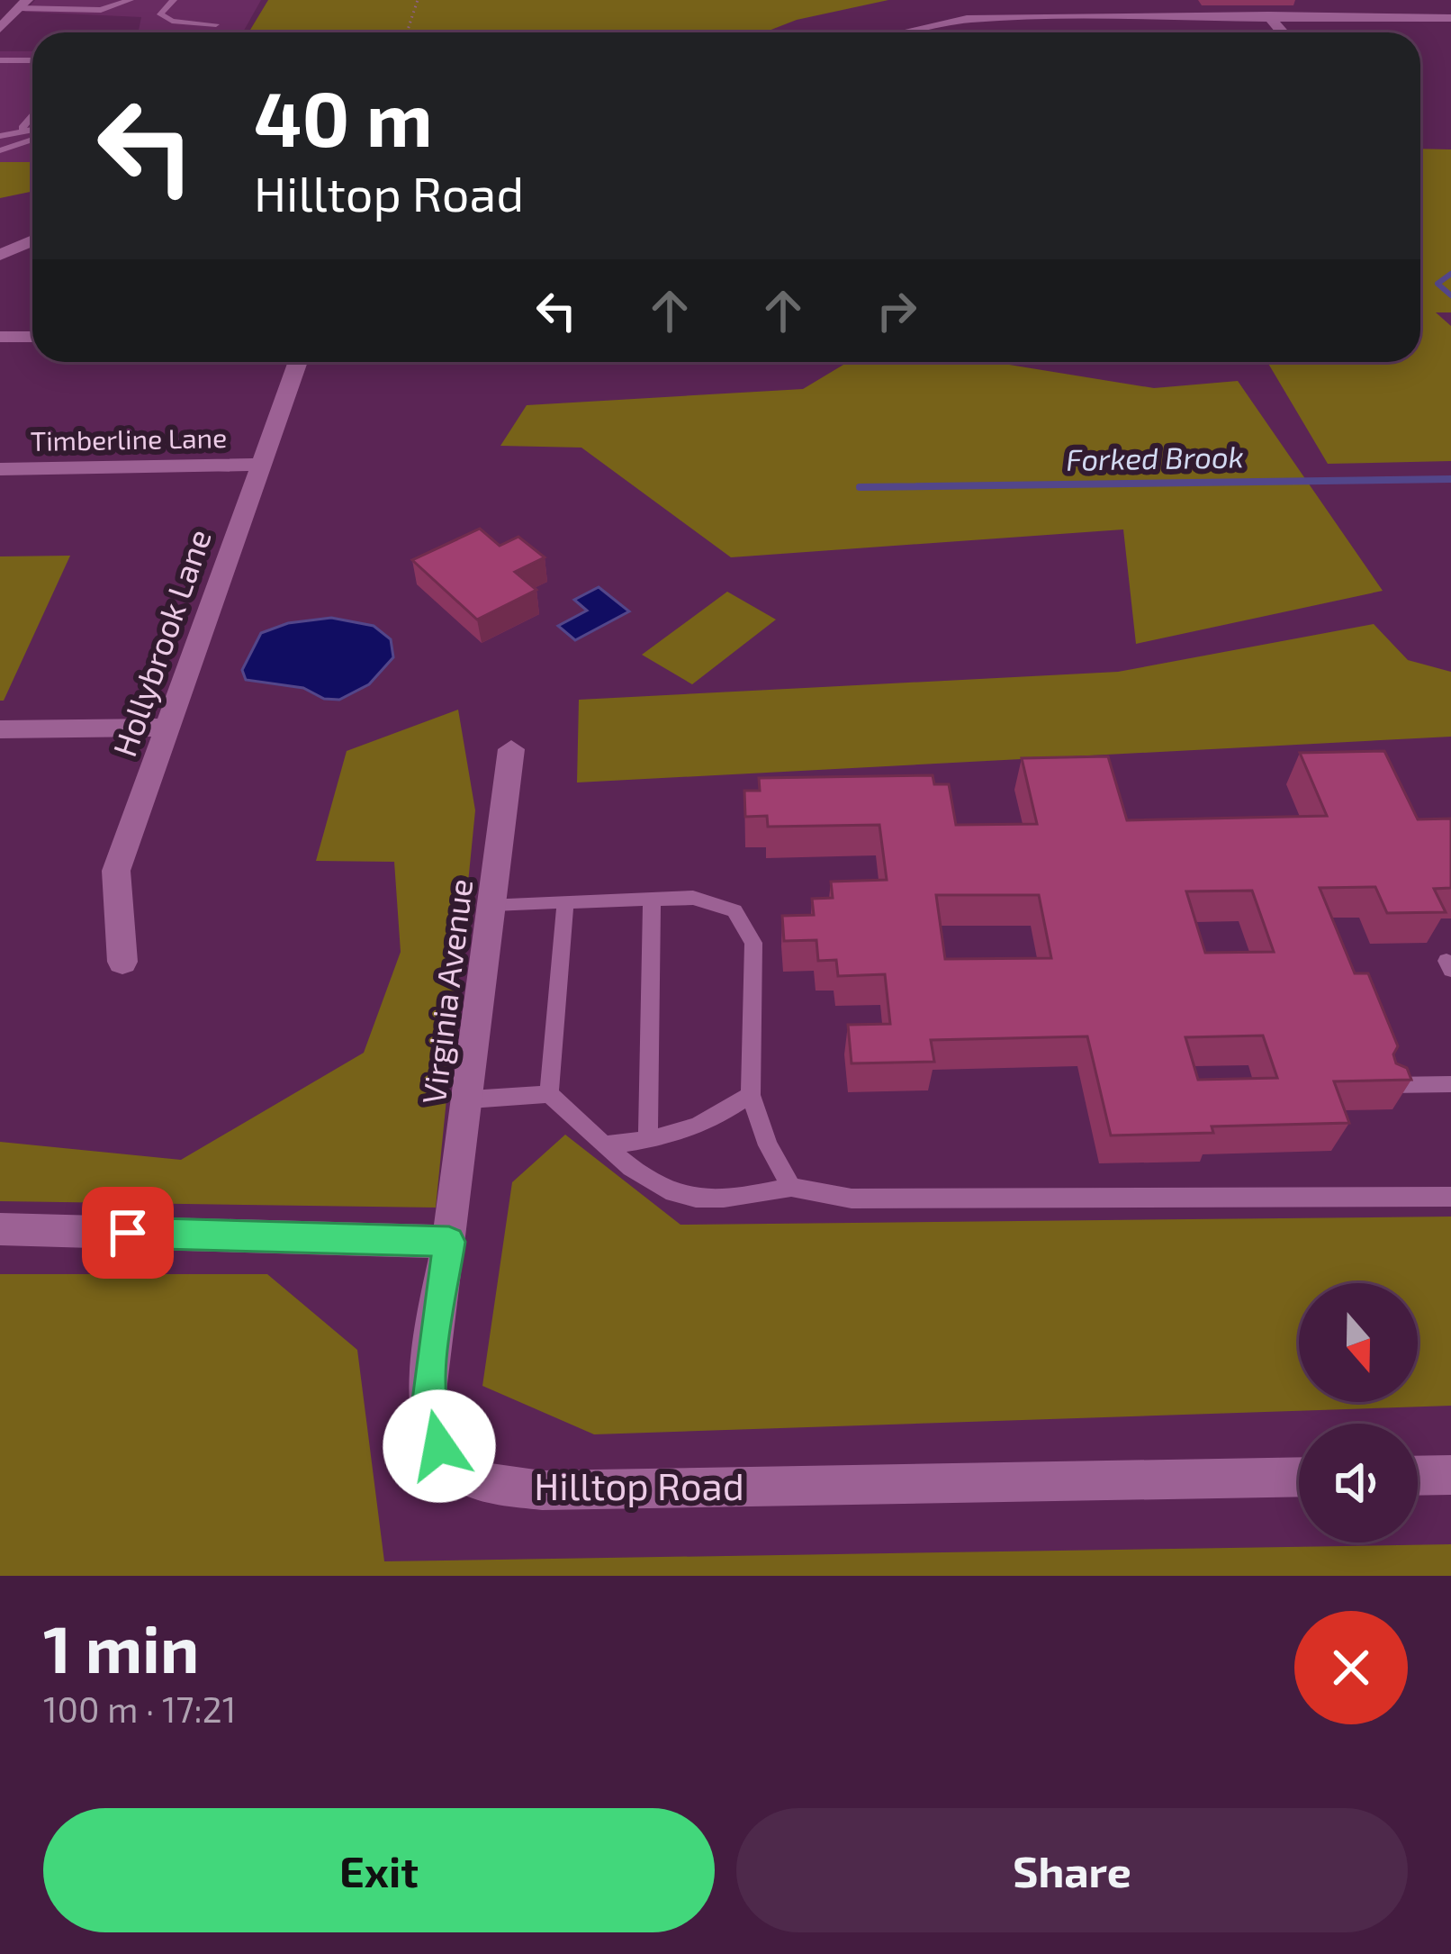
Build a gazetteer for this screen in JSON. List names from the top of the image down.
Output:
{
  "streets": {
    "street": [
      "Timberline Lane",
      "Hollybrook Lane",
      "Virginia Avenue",
      "Hilltop Road"
    ]
  },
  "crossings": [
    ["Timberline Lane", "Hollybrook Lane"],
    ["Virginia Avenue", "Hilltop Road"]
  ],
  "water": ["Forked Brook"],
  "north": "bottom",
  "page": {
    "turn": ["40 m", "Hilltop Road"],
    "heading": ["1 min", "100 m · 17:21"],
    "buttons": ["Exit", "Share"]
  }
}
